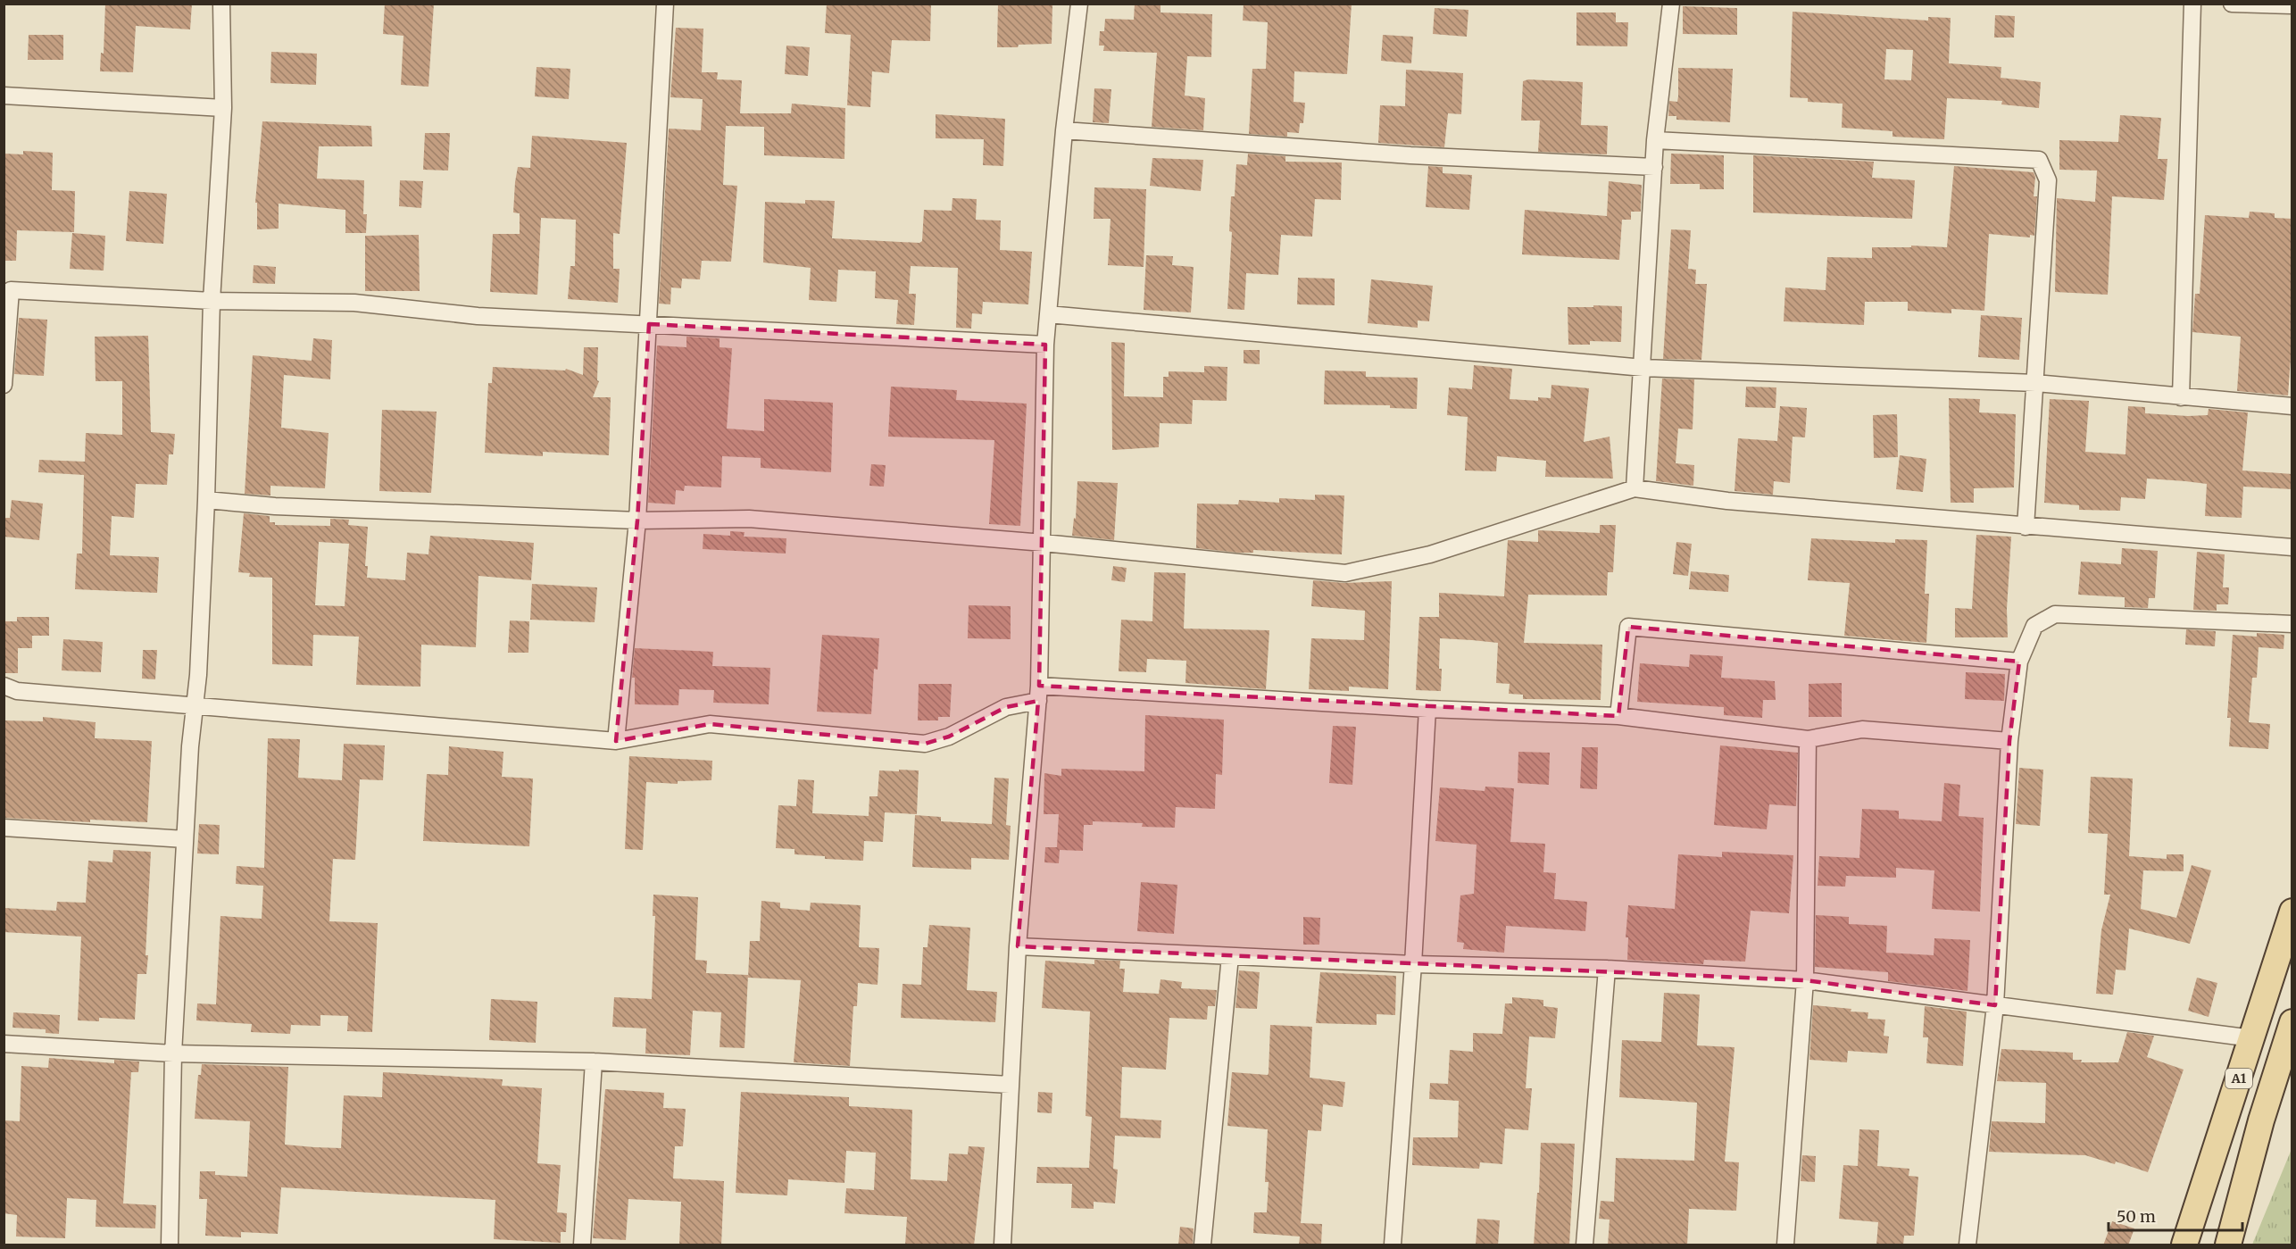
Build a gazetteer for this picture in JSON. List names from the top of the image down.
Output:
{
  "streets": {
    "main road": ["A1"]
  },
  "scale_bar": "50 m"
}
